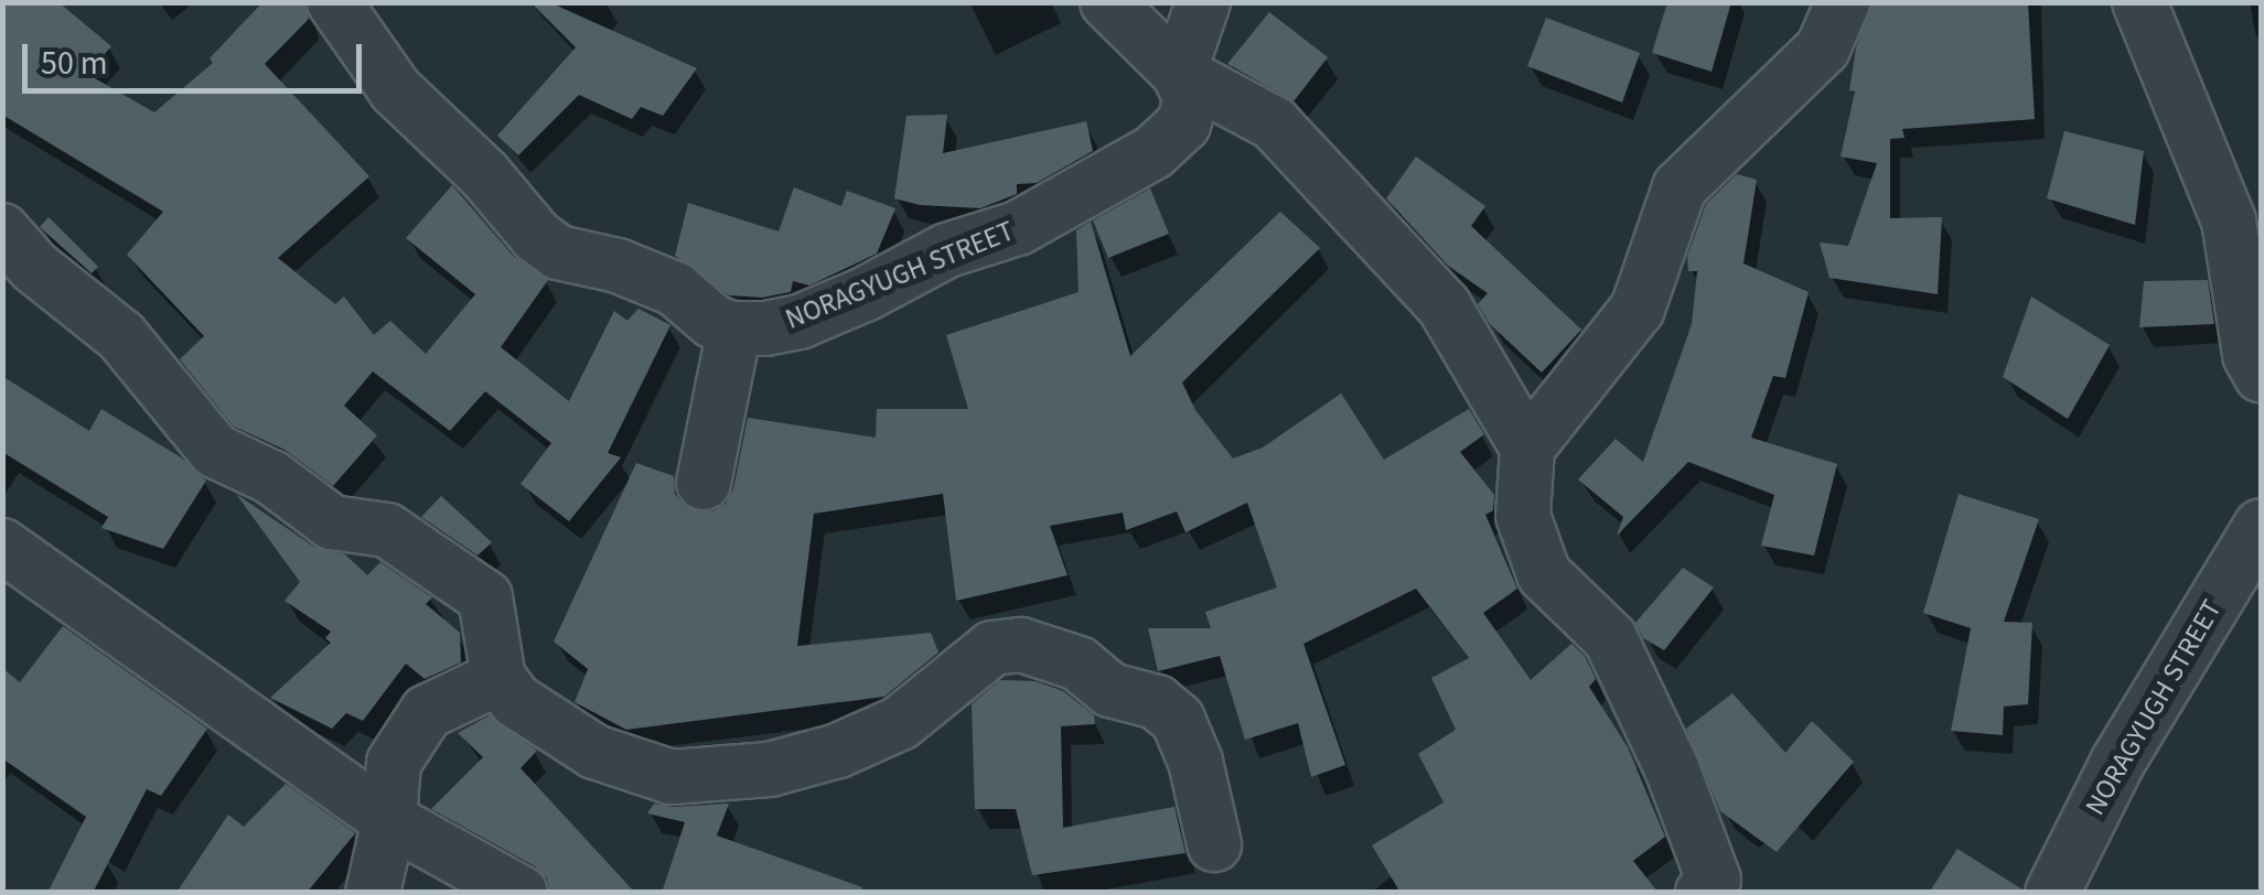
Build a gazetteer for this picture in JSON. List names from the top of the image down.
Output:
{
  "streets": {
    "street": ["NORAGYUGH STREET"]
  },
  "scale_bar": "50 m"
}
